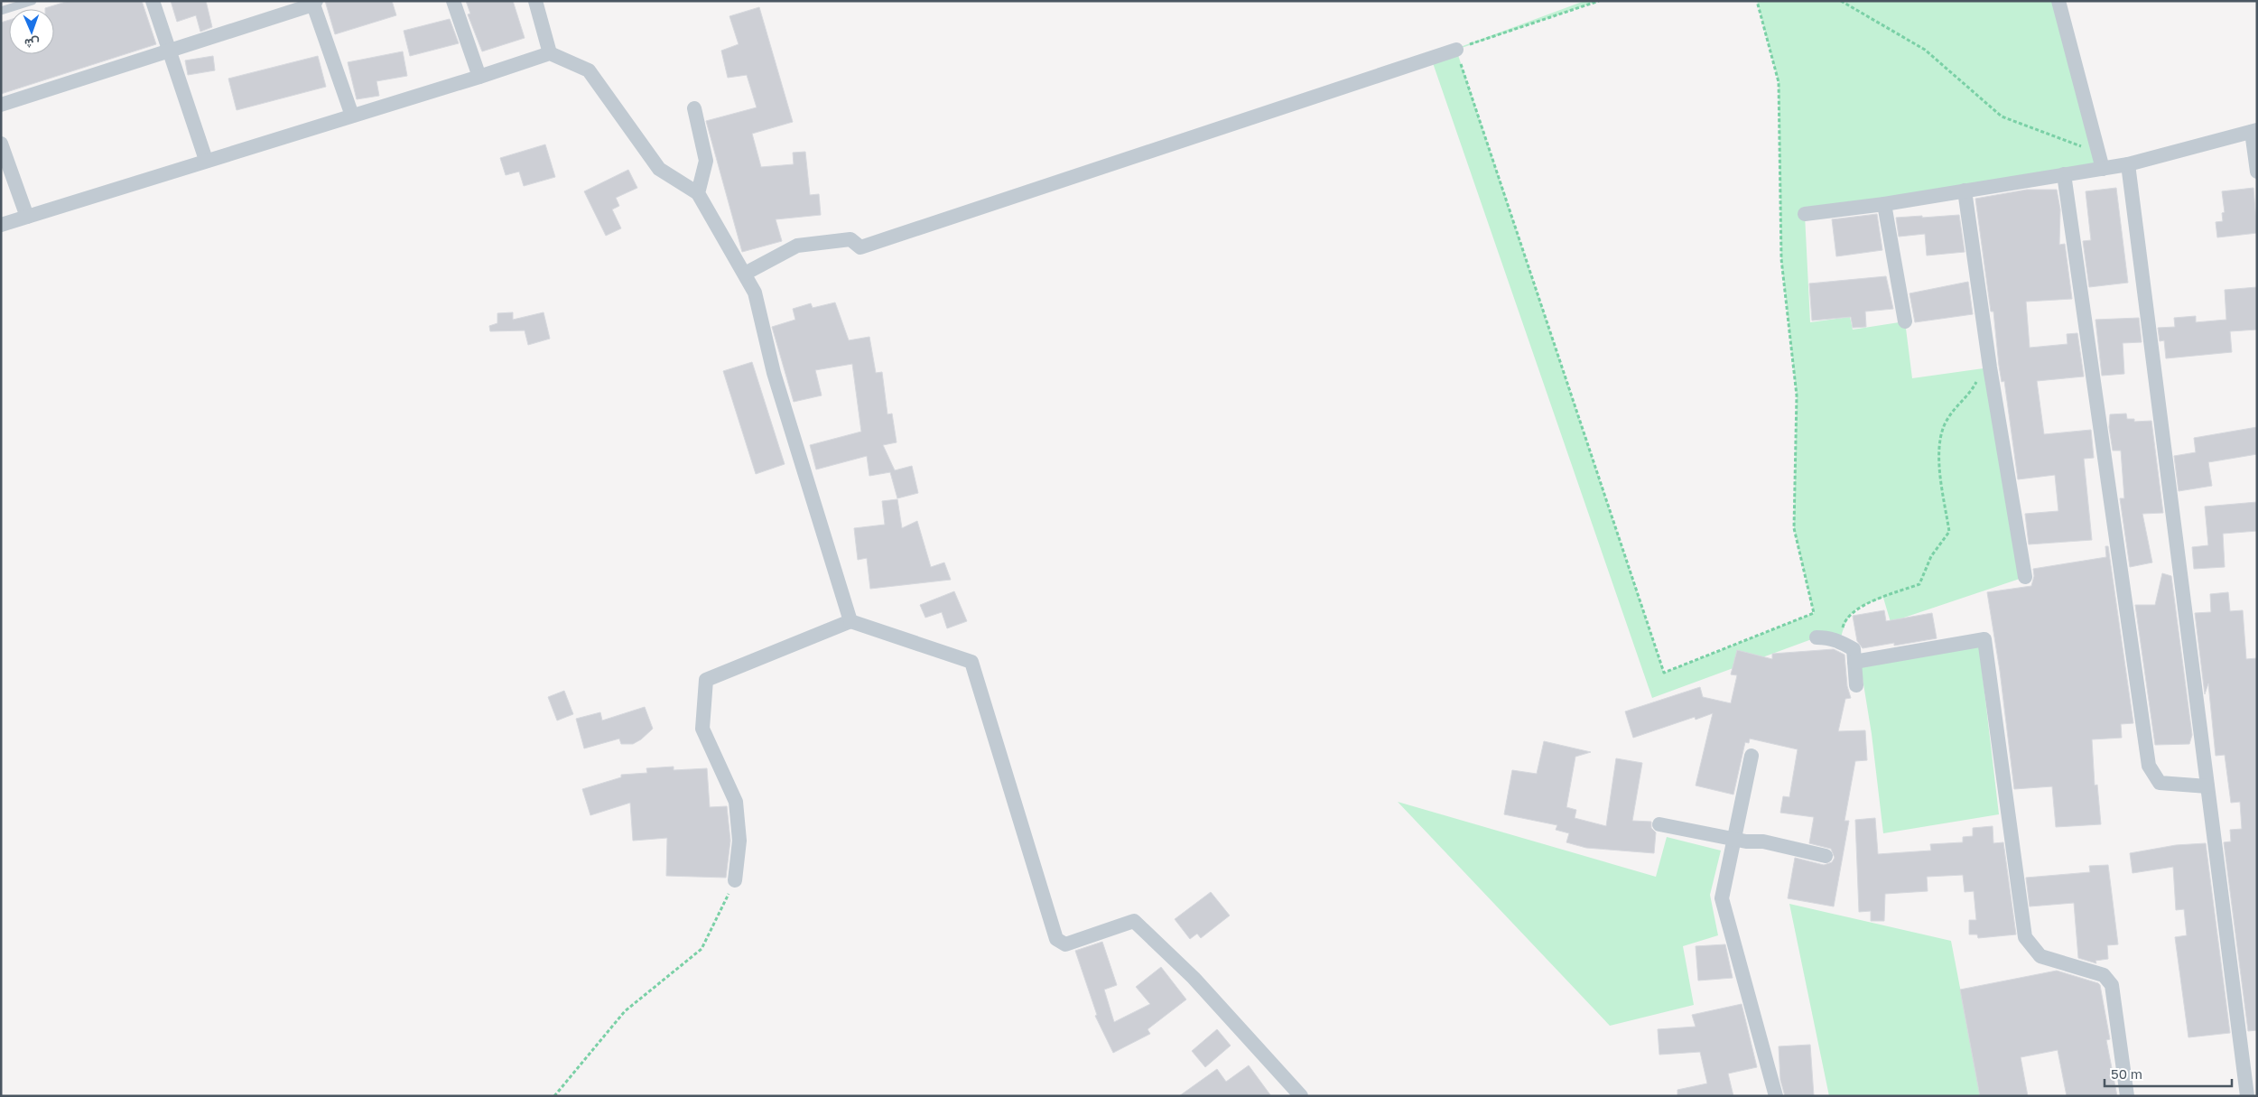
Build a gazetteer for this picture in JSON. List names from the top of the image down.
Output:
{
  "scale_bar": "50 m",
  "north": "bottom"
}
